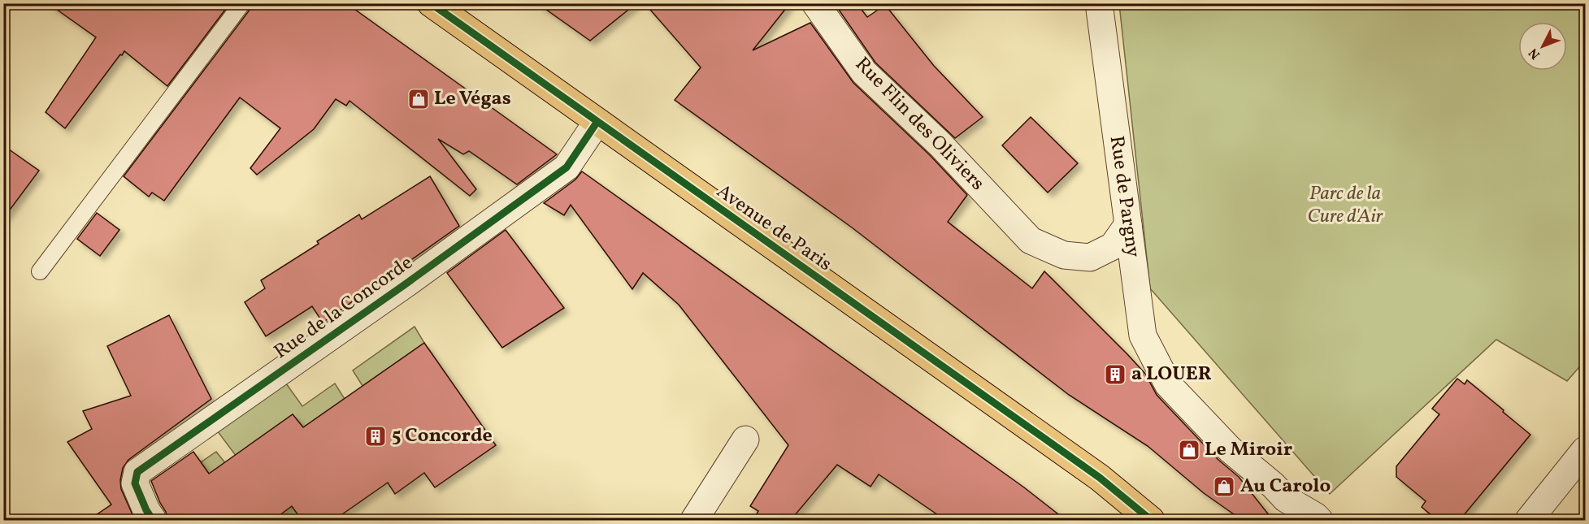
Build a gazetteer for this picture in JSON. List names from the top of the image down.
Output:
{
  "streets": {
    "main road": ["Avenue de Paris"],
    "street": ["Rue Flin des Oliviers", "Rue de Pargny", "Rue de la Concorde"]
  },
  "crossings": [
    ["Rue Flin des Oliviers", "Rue de Pargny"],
    ["Avenue de Paris", "Rue de la Concorde"]
  ],
  "parks": ["Parc de la Cure d'Air"],
  "places": {
    "shop": ["Le Végas", "Le Miroir", "Au Carolo"],
    "building": ["a LOUER", "5 Concorde"]
  },
  "north": "bottom left"
}
